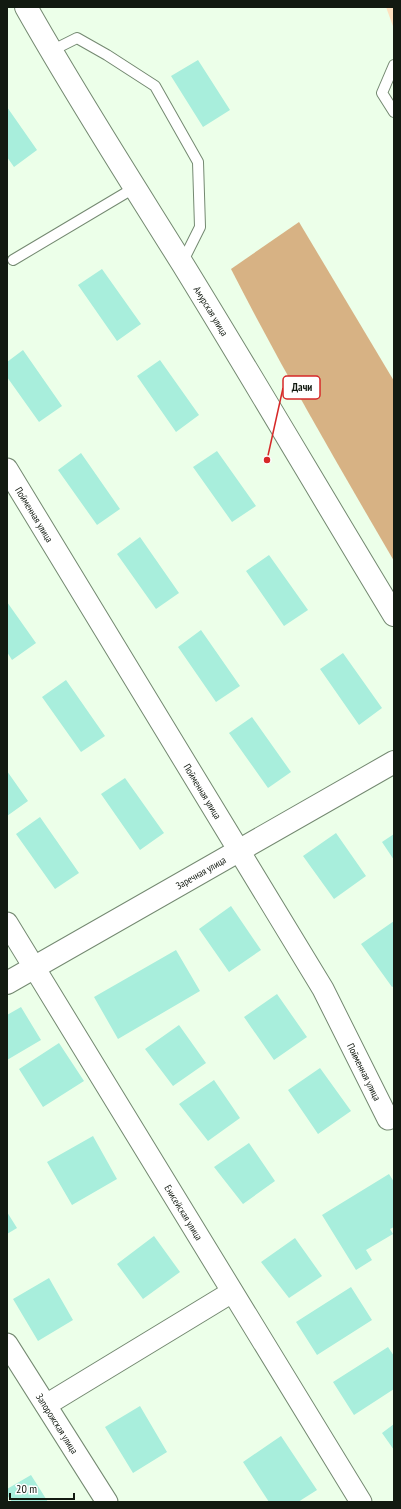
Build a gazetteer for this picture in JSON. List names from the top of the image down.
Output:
{
  "streets": {
    "street": [
      "Амурская улица",
      "Пойменная улица",
      "Заречная улица",
      "Енисейская улица",
      "Запорожская улица"
    ]
  },
  "crossings": [
    ["Пойменная улица", "Заречная улица"],
    ["Заречная улица", "Енисейская улица"]
  ],
  "places": ["Дачи"],
  "scale_bar": "20 m"
}
